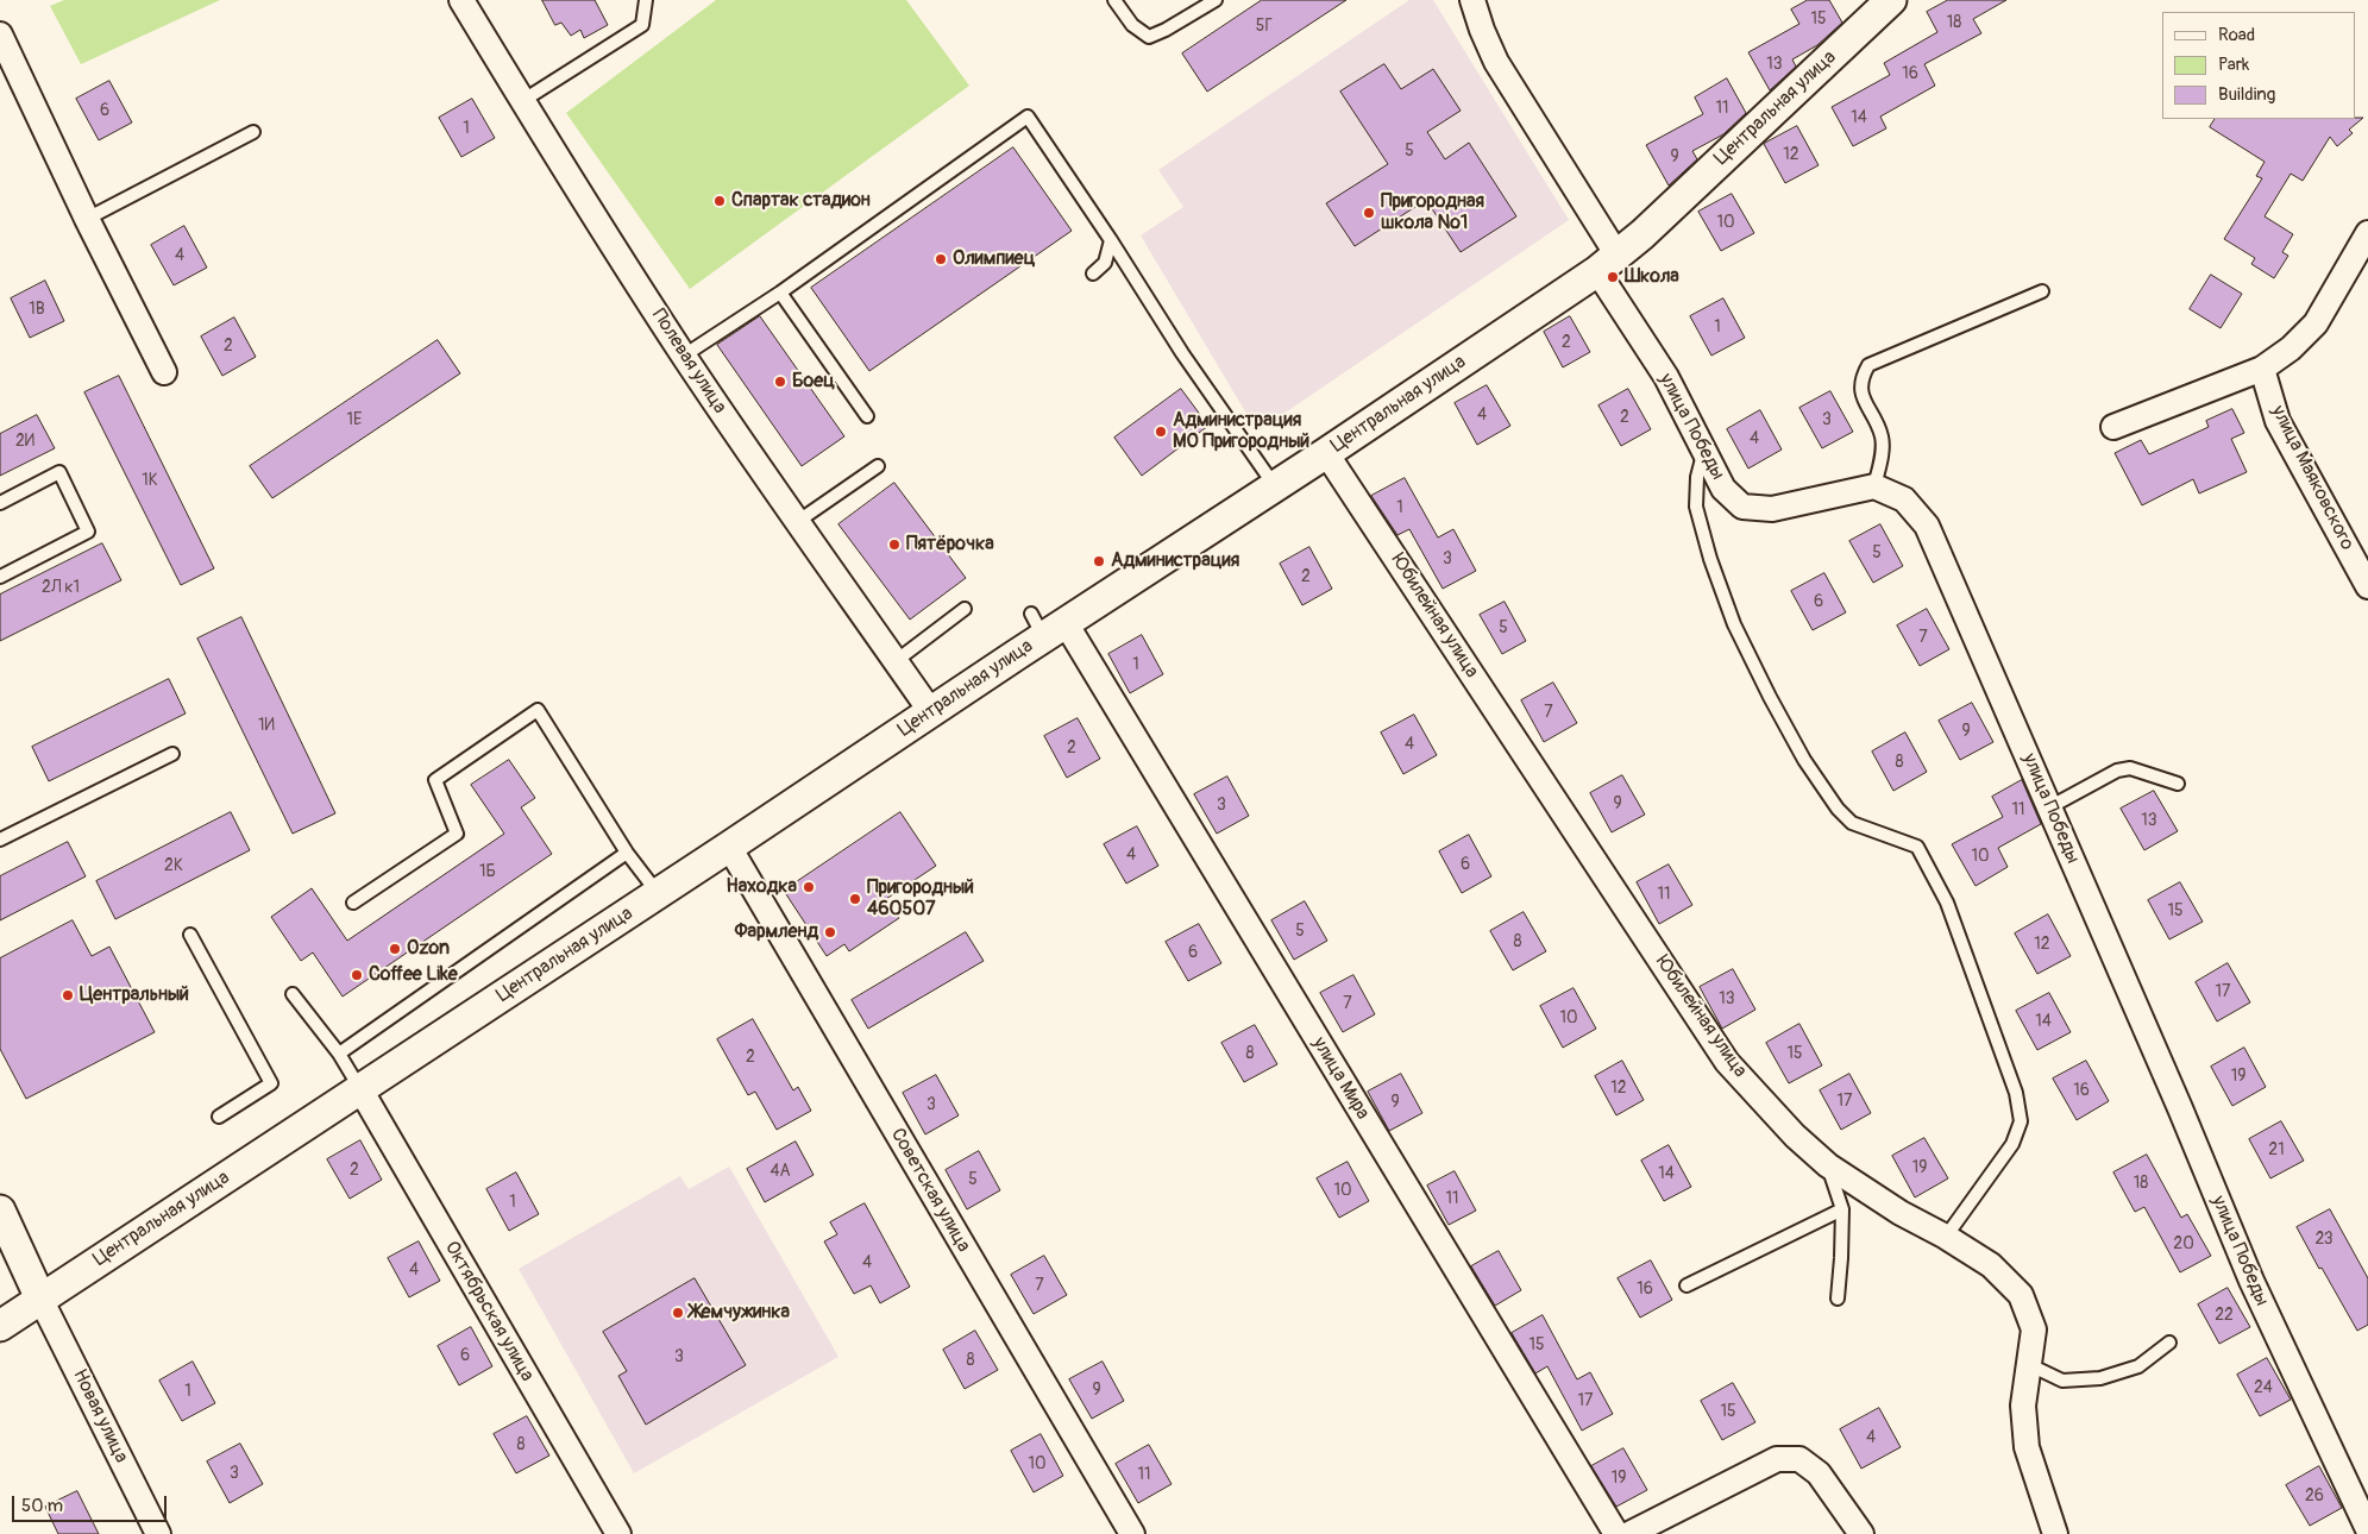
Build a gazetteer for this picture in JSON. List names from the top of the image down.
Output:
{
  "streets": {
    "street": [
      "Центральная улица",
      "Полевая улица",
      "улица Победы",
      "улица Маяковского",
      "Юбилейная улица",
      "улица Мира",
      "Советская улица",
      "Октябрьская улица",
      "Новая улица"
    ]
  },
  "crossings": [
    ["Центральная улица", "Полевая улица"],
    ["Центральная улица", "улица Победы"],
    ["Центральная улица", "Юбилейная улица"],
    ["Центральная улица", "улица Мира"],
    ["Центральная улица", "Советская улица"],
    ["Центральная улица", "Октябрьская улица"],
    ["Центральная улица", "Новая улица"]
  ],
  "places": [
    "Спартак стадион",
    "Пригородная школа №1",
    "Олимпиец",
    "Школа",
    "Боец",
    "Администрация МО Пригородный",
    "Пятёрочка",
    "Администрация",
    "Находка",
    "Пригородный 460507",
    "Фармленд",
    "Ozon",
    "Coffee Like",
    "Центральный",
    "Жемчужинка"
  ],
  "house_numbers": [
    "15",
    "18",
    "5Г",
    "13",
    "16",
    "11",
    "6",
    "14",
    "1",
    "5",
    "12",
    "9",
    "10",
    "4",
    "1В",
    "1",
    "2",
    "2",
    "4",
    "2",
    "1Е",
    "3",
    "4",
    "2И",
    "1К",
    "1",
    "5",
    "3",
    "2",
    "2Л к1",
    "6",
    "5",
    "7",
    "1",
    "7",
    "1И",
    "9",
    "4",
    "2",
    "8",
    "9",
    "3",
    "11",
    "13",
    "4",
    "10",
    "6",
    "2К",
    "1Б",
    "11",
    "15",
    "5",
    "8",
    "12",
    "6",
    "17",
    "13",
    "7",
    "10",
    "14",
    "8",
    "15",
    "2",
    "19",
    "12",
    "16",
    "17",
    "9",
    "3",
    "21",
    "19",
    "2",
    "4А",
    "14",
    "5",
    "18",
    "10",
    "11",
    "1",
    "23",
    "20",
    "4",
    "4",
    "7",
    "16",
    "22",
    "15",
    "6",
    "3",
    "8",
    "24",
    "9",
    "1",
    "17",
    "15",
    "4",
    "8",
    "10",
    "3",
    "11",
    "19",
    "26"
  ],
  "legend": ["Road", "Park", "Building"],
  "scale_bar": "50 m"
}
